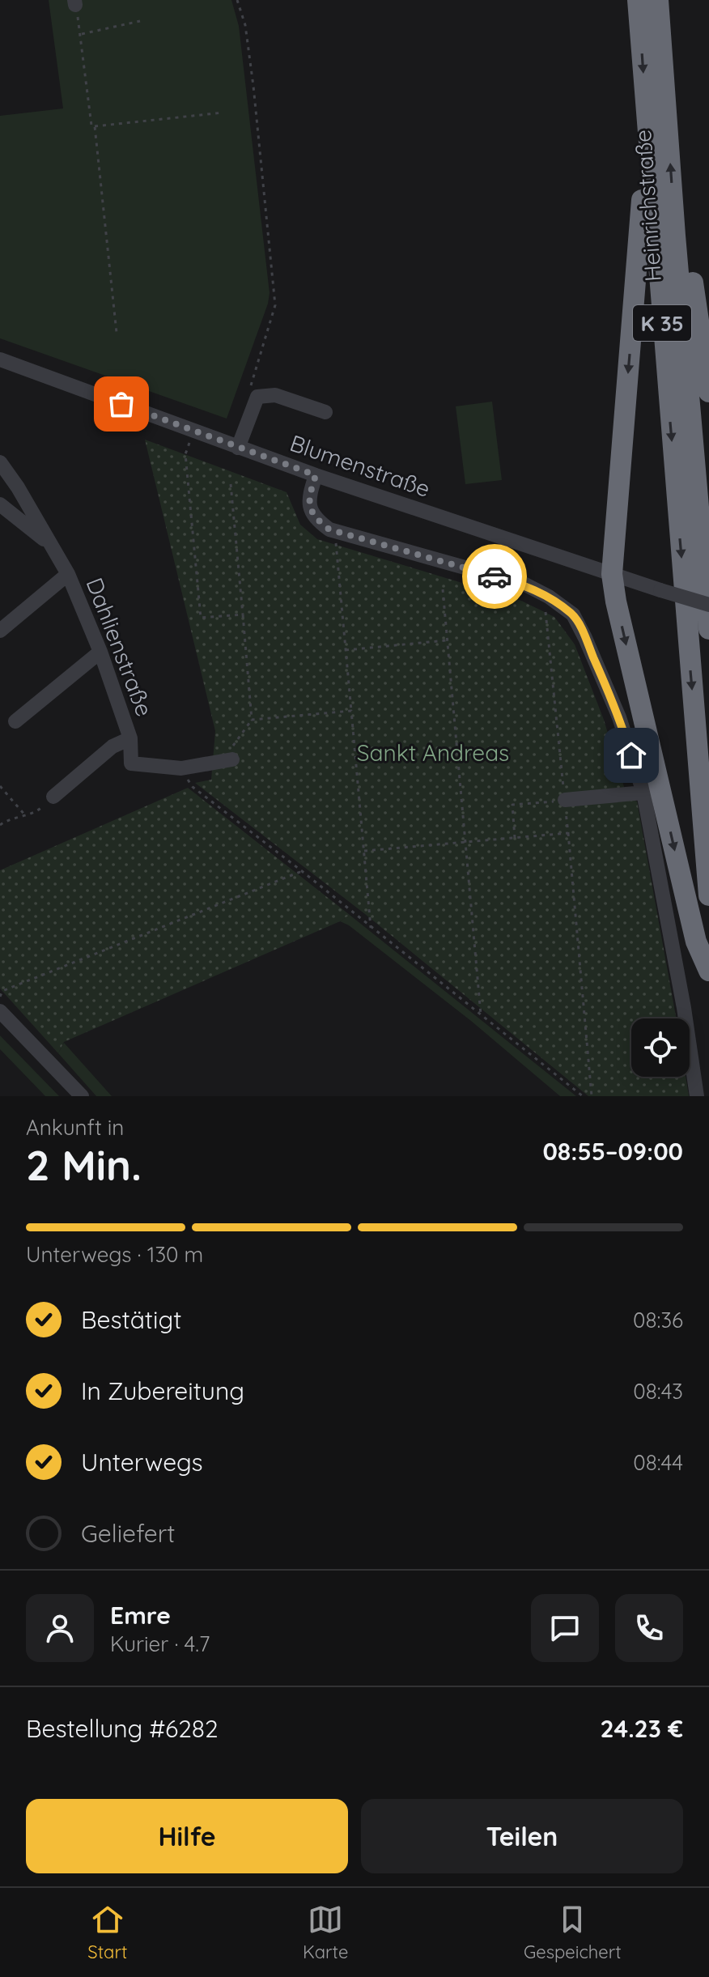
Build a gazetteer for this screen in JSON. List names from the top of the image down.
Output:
{
  "streets": {
    "highway": ["Heinrichstraße", "K 35"],
    "street": ["Blumenstraße", "Dahlienstraße"]
  },
  "crossings": [
    ["Heinrichstraße", "K 35"],
    ["Heinrichstraße", "Blumenstraße"],
    ["K 35", "Blumenstraße"]
  ],
  "parks": ["Sankt Andreas"],
  "page": {
    "heading": ["2 Min.", "Ankunft in", "08:55–09:00"],
    "panel": [
      "Emre",
      "Kurier · 4.7",
      "Bestellung #6282",
      "24.23 €"
    ],
    "bar": "Unterwegs · 130 m",
    "list": [
      ["Bestätigt", "08:36"],
      ["In Zubereitung", "08:43"],
      ["Unterwegs", "08:44"],
      "Geliefert"
    ],
    "buttons": ["Hilfe", "Teilen"],
    "tabs": ["Start", "Karte", "Gespeichert"]
  }
}
